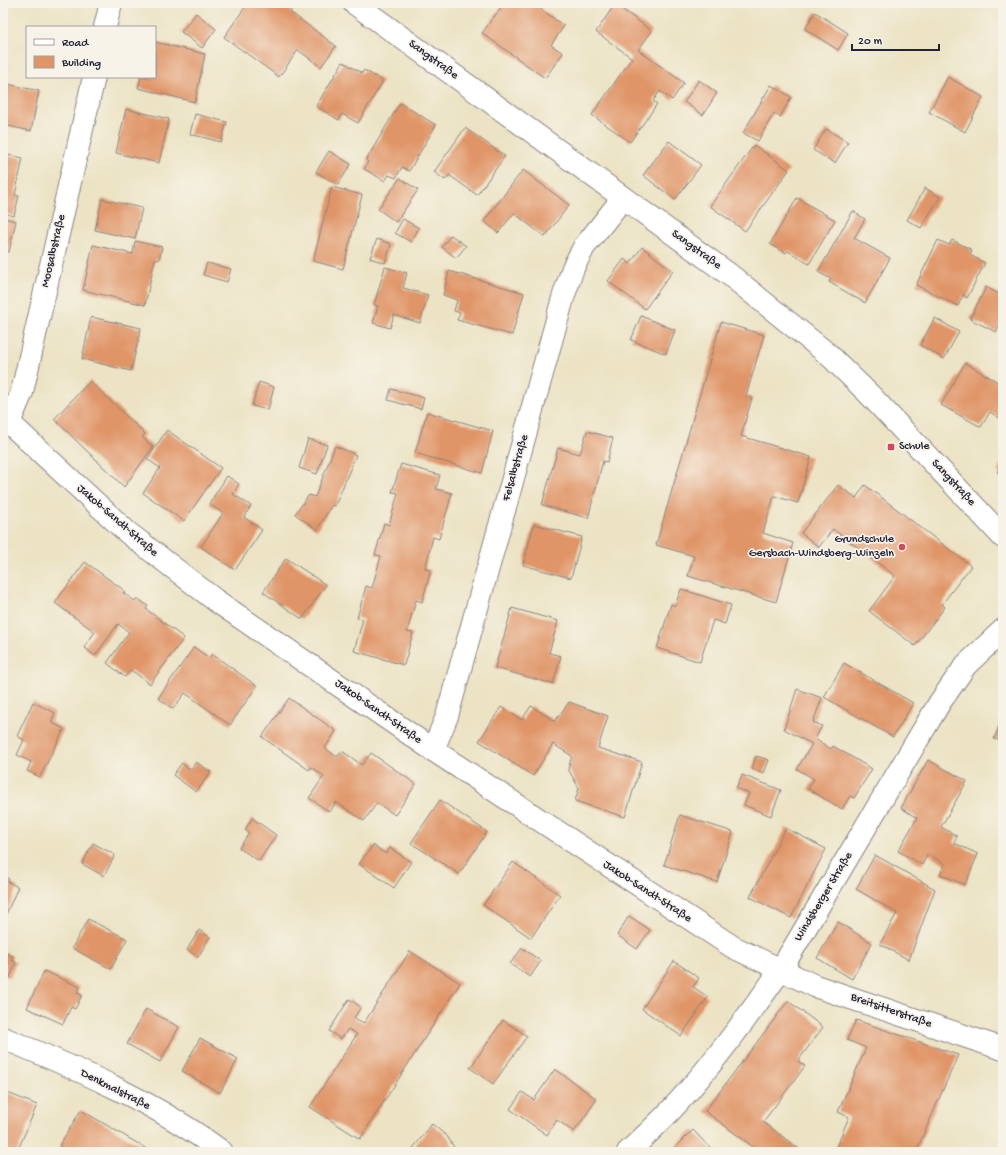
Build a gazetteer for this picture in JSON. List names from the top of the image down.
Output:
{
  "streets": {
    "street": [
      "Sangstraße",
      "Moosalbstraße",
      "Felsalbstraße",
      "Jakob-Sandt-Straße",
      "Windsberger Straße",
      "Breitsitterstraße",
      "Denkmalstraße"
    ]
  },
  "crossings": [
    ["Sangstraße", "Felsalbstraße"],
    ["Moosalbstraße", "Jakob-Sandt-Straße"],
    ["Felsalbstraße", "Jakob-Sandt-Straße"],
    ["Jakob-Sandt-Straße", "Windsberger Straße"],
    ["Jakob-Sandt-Straße", "Breitsitterstraße"],
    ["Windsberger Straße", "Breitsitterstraße"]
  ],
  "places": {
    "transit": ["Schule"],
    "other": ["Grundschule Gersbach-Windsberg-Winzeln"]
  },
  "legend": ["Road", "Building"],
  "scale_bar": "20 m"
}
